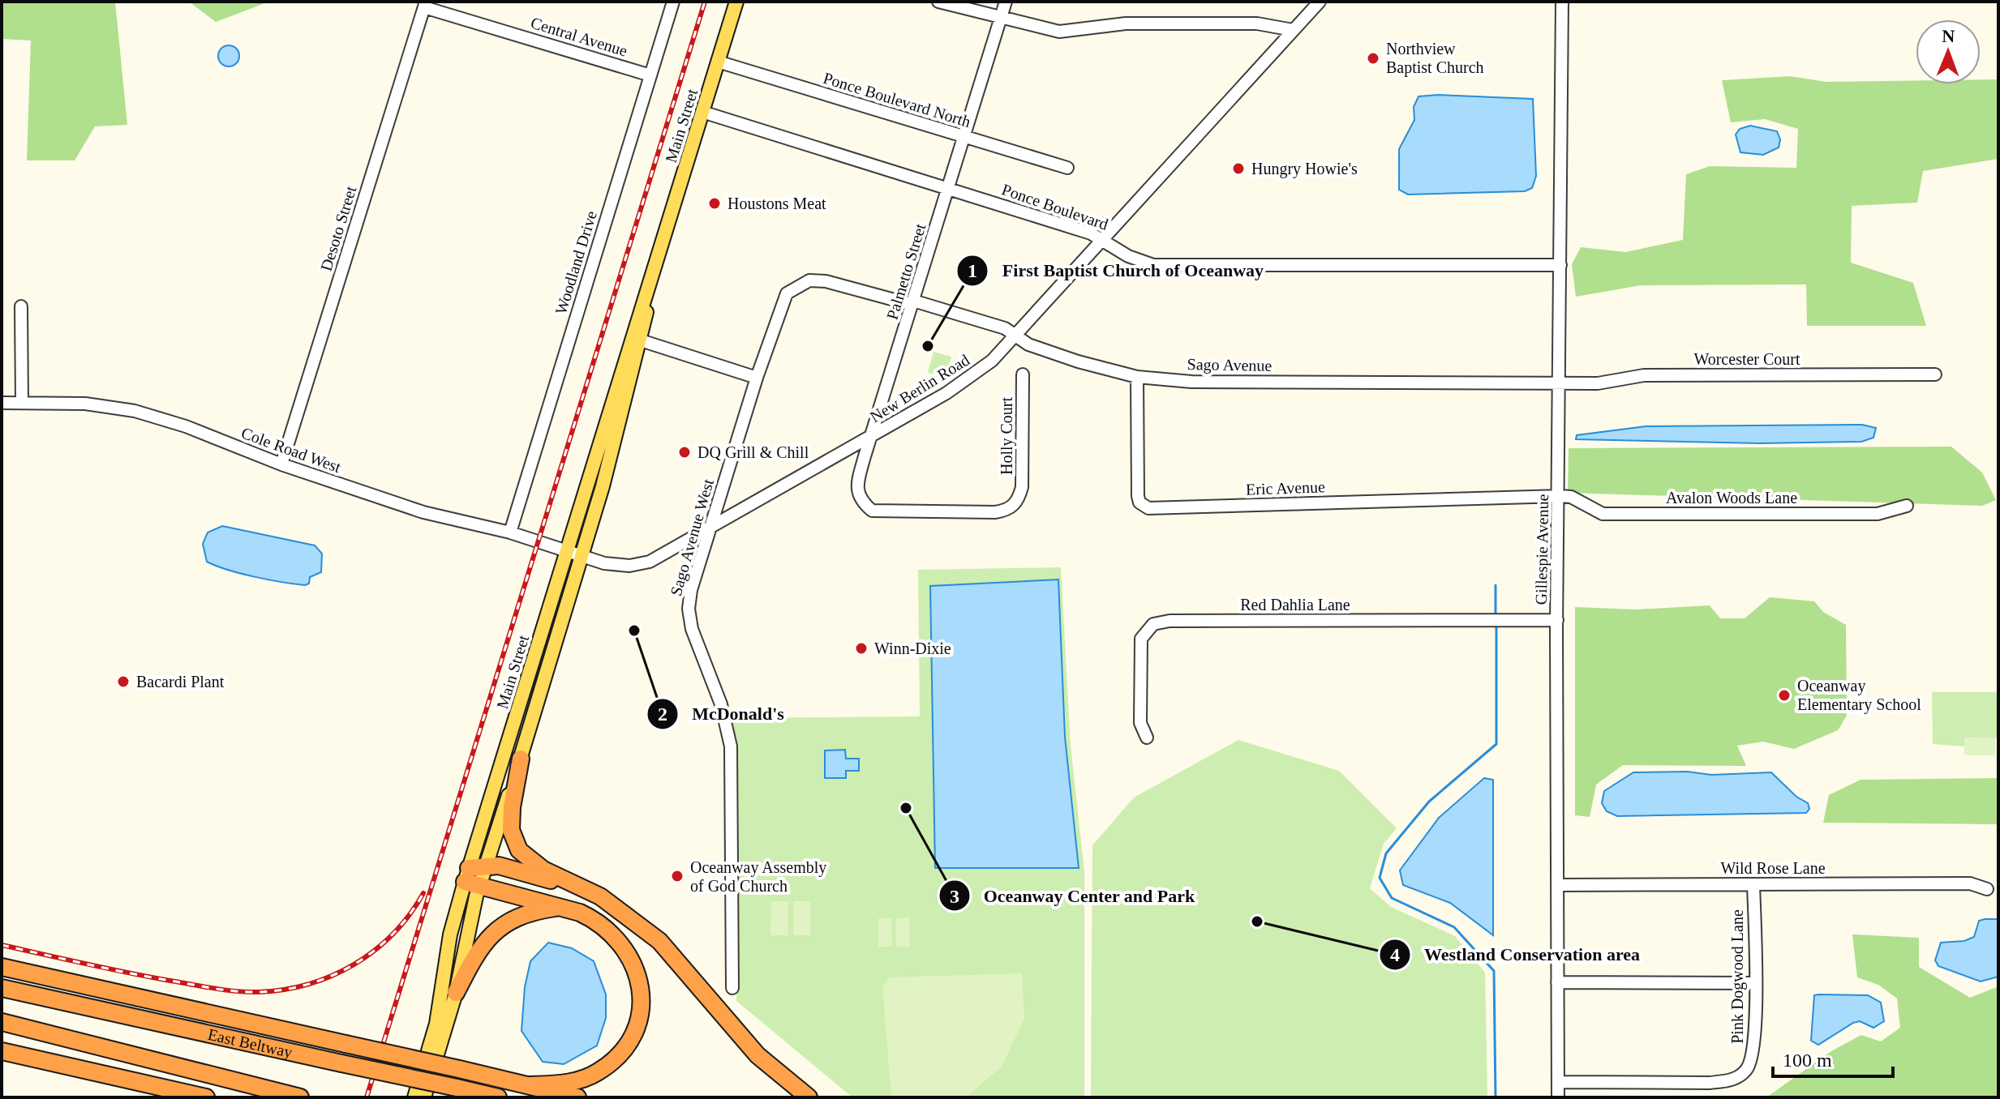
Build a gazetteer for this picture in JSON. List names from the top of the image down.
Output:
{
  "streets": {
    "highway": ["East Beltway"],
    "main road": ["Main Street"],
    "street": [
      "Central Avenue",
      "Ponce Boulevard North",
      "Ponce Boulevard",
      "Desoto Street",
      "Woodland Drive",
      "Palmetto Street",
      "Worcester Court",
      "Sago Avenue",
      "New Berlin Road",
      "Holly Court",
      "Cole Road West",
      "Eric Avenue",
      "Avalon Woods Lane",
      "Sago Avenue West",
      "Gillespie Avenue",
      "Red Dahlia Lane",
      "Wild Rose Lane",
      "Pink Dogwood Lane"
    ]
  },
  "crossings": [
    ["Central Avenue", "Desoto Street"],
    ["Central Avenue", "Woodland Drive"],
    ["Ponce Boulevard North", "Main Street"],
    ["Ponce Boulevard North", "Palmetto Street"],
    ["Main Street", "Ponce Boulevard"],
    ["Main Street", "New Berlin Road"],
    ["Main Street", "Cole Road West"],
    ["Ponce Boulevard", "Palmetto Street"],
    ["Ponce Boulevard", "New Berlin Road"],
    ["Ponce Boulevard", "Gillespie Avenue"],
    ["Desoto Street", "Cole Road West"],
    ["Woodland Drive", "Cole Road West"],
    ["Palmetto Street", "Sago Avenue"],
    ["Palmetto Street", "New Berlin Road"],
    ["Palmetto Street", "Holly Court"],
    ["Worcester Court", "Sago Avenue"],
    ["Worcester Court", "Gillespie Avenue"],
    ["Sago Avenue", "New Berlin Road"],
    ["Sago Avenue", "Eric Avenue"],
    ["Sago Avenue", "Sago Avenue West"],
    ["Sago Avenue", "Gillespie Avenue"],
    ["New Berlin Road", "Cole Road West"],
    ["New Berlin Road", "Sago Avenue West"],
    ["Eric Avenue", "Avalon Woods Lane"],
    ["Eric Avenue", "Gillespie Avenue"],
    ["Avalon Woods Lane", "Gillespie Avenue"],
    ["Gillespie Avenue", "Red Dahlia Lane"],
    ["Gillespie Avenue", "Wild Rose Lane"],
    ["Gillespie Avenue", "Pink Dogwood Lane"],
    ["Wild Rose Lane", "Pink Dogwood Lane"]
  ],
  "places": [
    "Northview Baptist Church",
    "Hungry Howie's",
    "Houstons Meat",
    "First Baptist Church of Oceanway",
    "DQ Grill & Chill",
    "McDonald's",
    "Winn-Dixie",
    "Bacardi Plant",
    "Oceanway Elementary School",
    "Oceanway Center and Park",
    "Oceanway Assembly of God Church",
    "Westland Conservation area"
  ],
  "scale_bar": "100 m",
  "north": "top"
}
